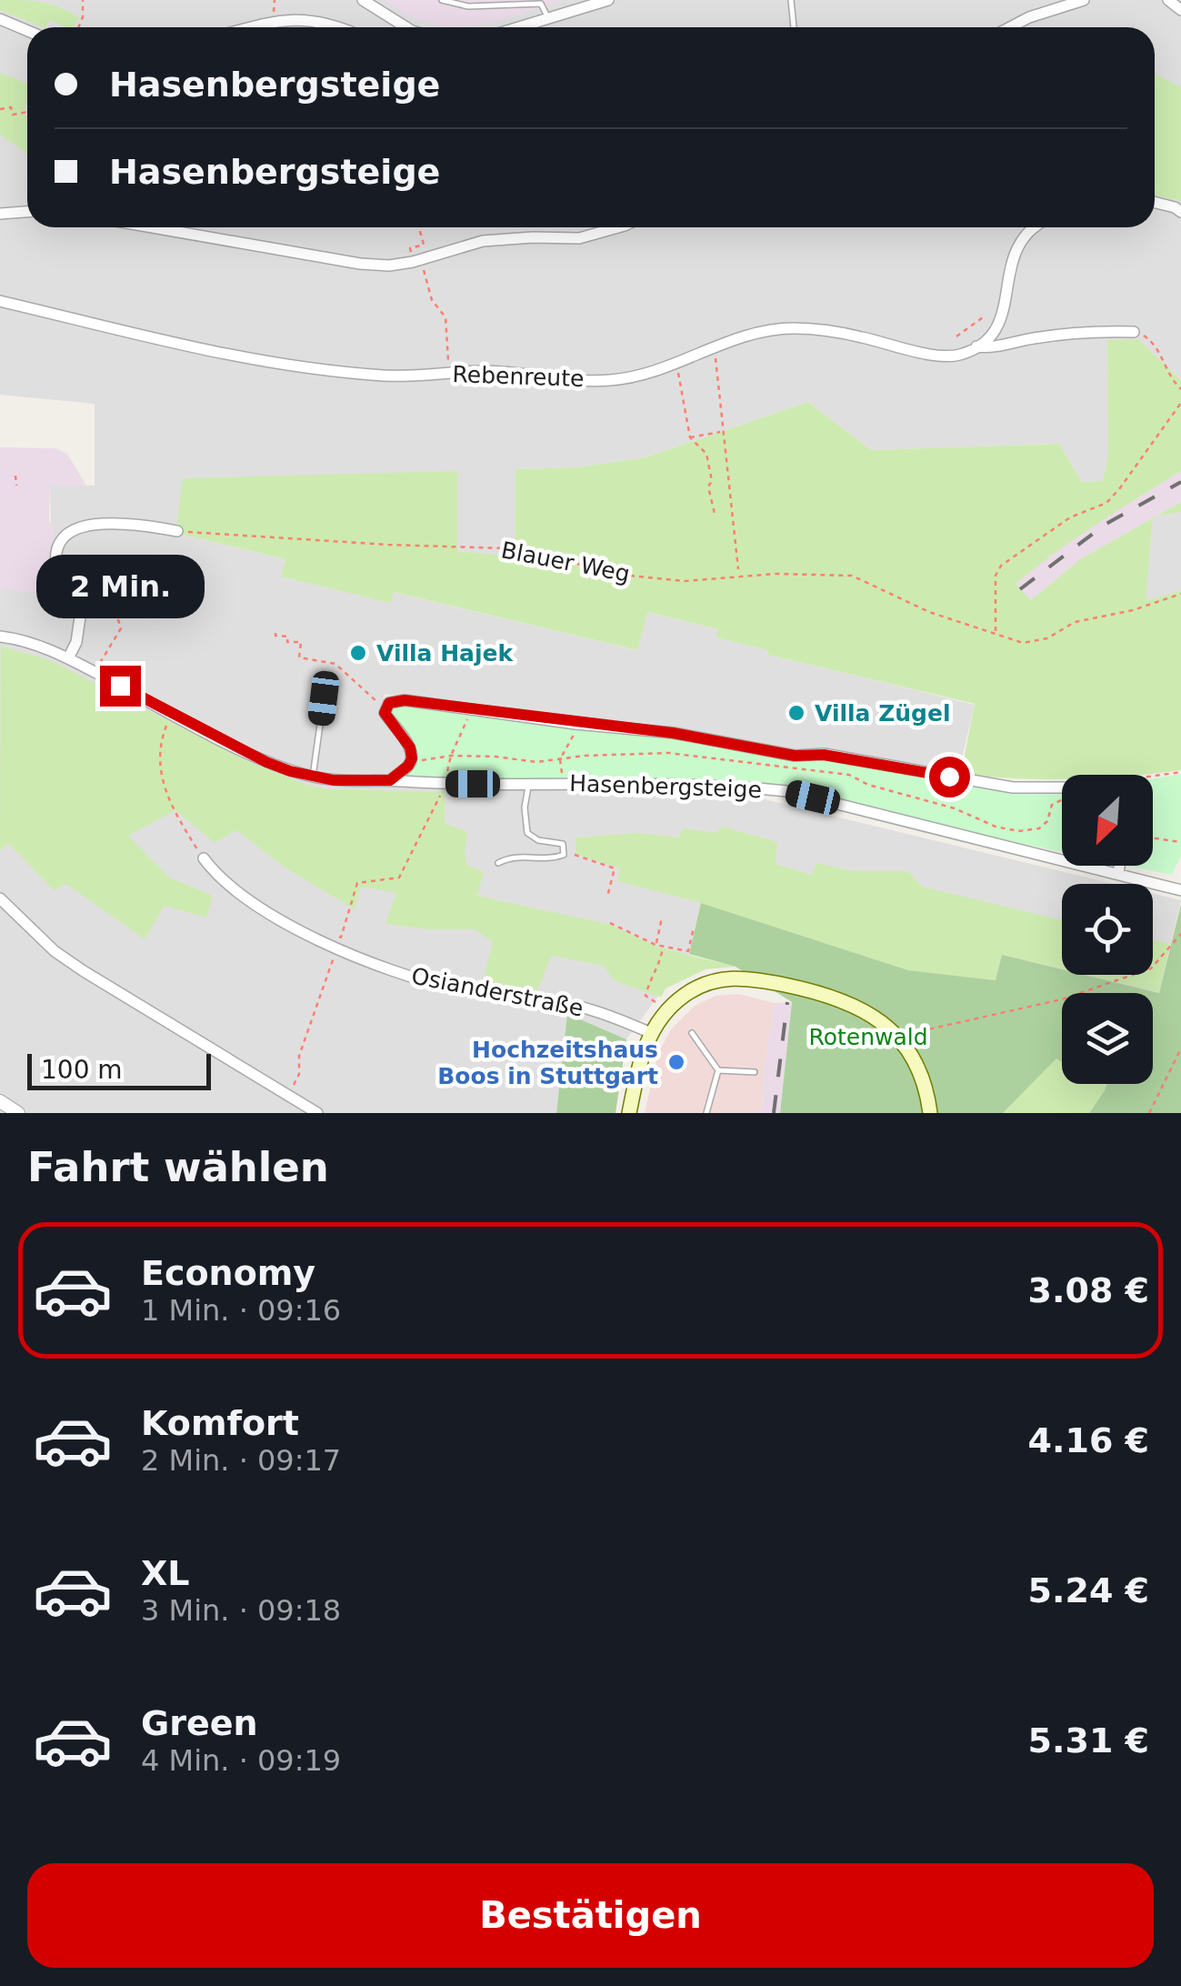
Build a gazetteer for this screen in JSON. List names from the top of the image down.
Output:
{
  "streets": {
    "street": ["Rebenreute", "Hasenbergsteige", "Osianderstraße"],
    "path": ["Blauer Weg"]
  },
  "parks": ["Rotenwald"],
  "places": ["Villa Hajek", "Villa Zügel", "Hochzeitshaus Boos in Stuttgart"],
  "scale_bar": "100 m",
  "north": "bottom left",
  "page": {
    "banner": ["Hasenbergsteige", "Hasenbergsteige"],
    "bubble": "2 Min.",
    "scale": "100 m",
    "heading": "Fahrt wählen",
    "list": [
      {
        "name": "Economy",
        "note": "1 Min. · 09:16",
        "value": "3.08 €"
      },
      {
        "name": "Komfort",
        "note": "2 Min. · 09:17",
        "value": "4.16 €"
      },
      {
        "name": "XL",
        "note": "3 Min. · 09:18",
        "value": "5.24 €"
      },
      {
        "name": "Green",
        "note": "4 Min. · 09:19",
        "value": "5.31 €"
      }
    ],
    "buttons": "Bestätigen"
  }
}
